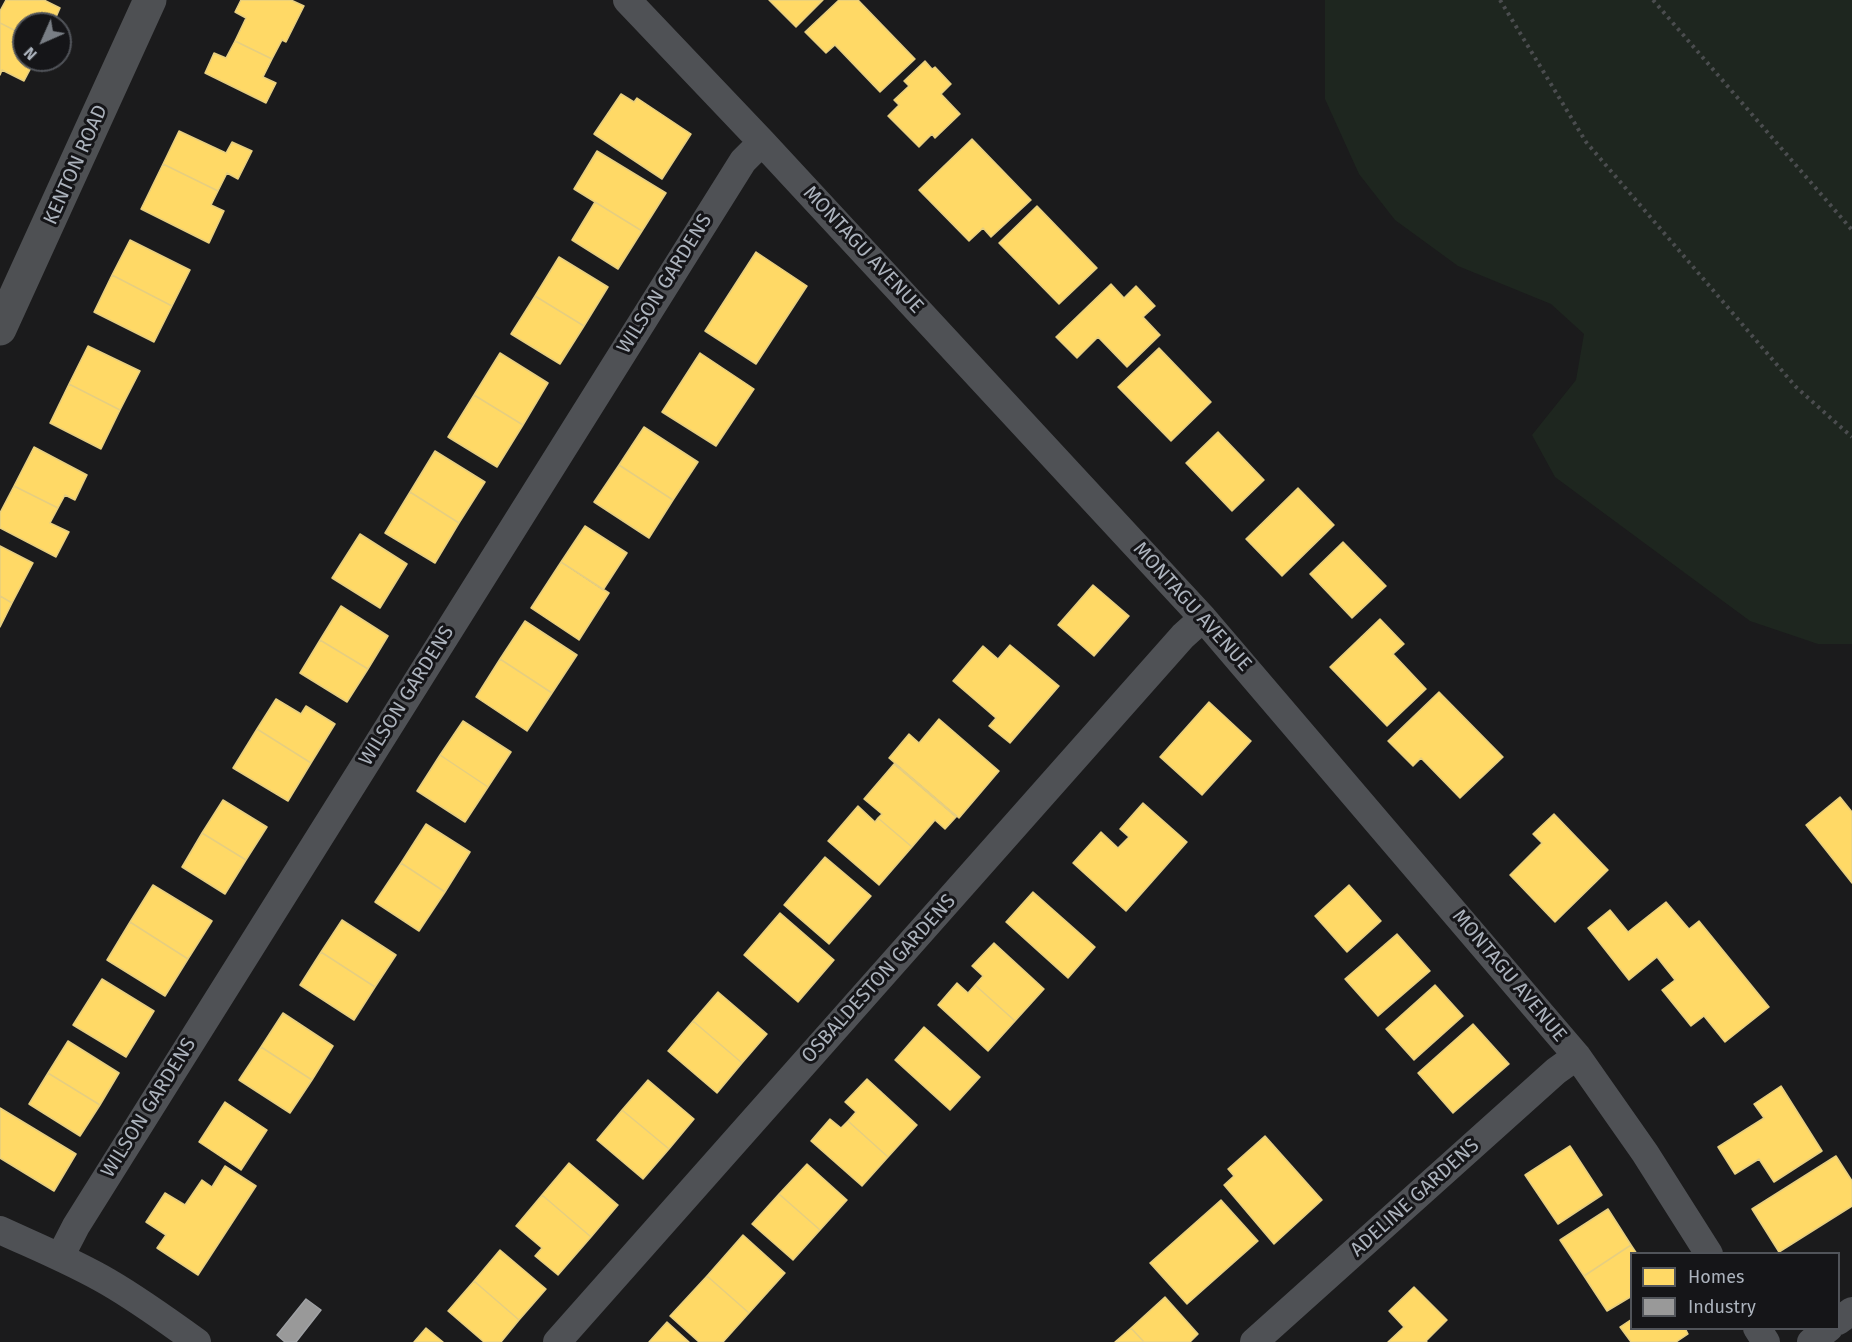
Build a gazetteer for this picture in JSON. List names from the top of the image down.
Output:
{
  "streets": {
    "street": [
      "KENTON ROAD",
      "MONTAGU AVENUE",
      "WILSON GARDENS",
      "OSBALDESTON GARDENS",
      "ADELINE GARDENS"
    ]
  },
  "crossings": [
    ["MONTAGU AVENUE", "WILSON GARDENS"],
    ["MONTAGU AVENUE", "OSBALDESTON GARDENS"],
    ["MONTAGU AVENUE", "ADELINE GARDENS"]
  ],
  "legend": ["Homes", "Industry"],
  "north": "bottom left"
}
